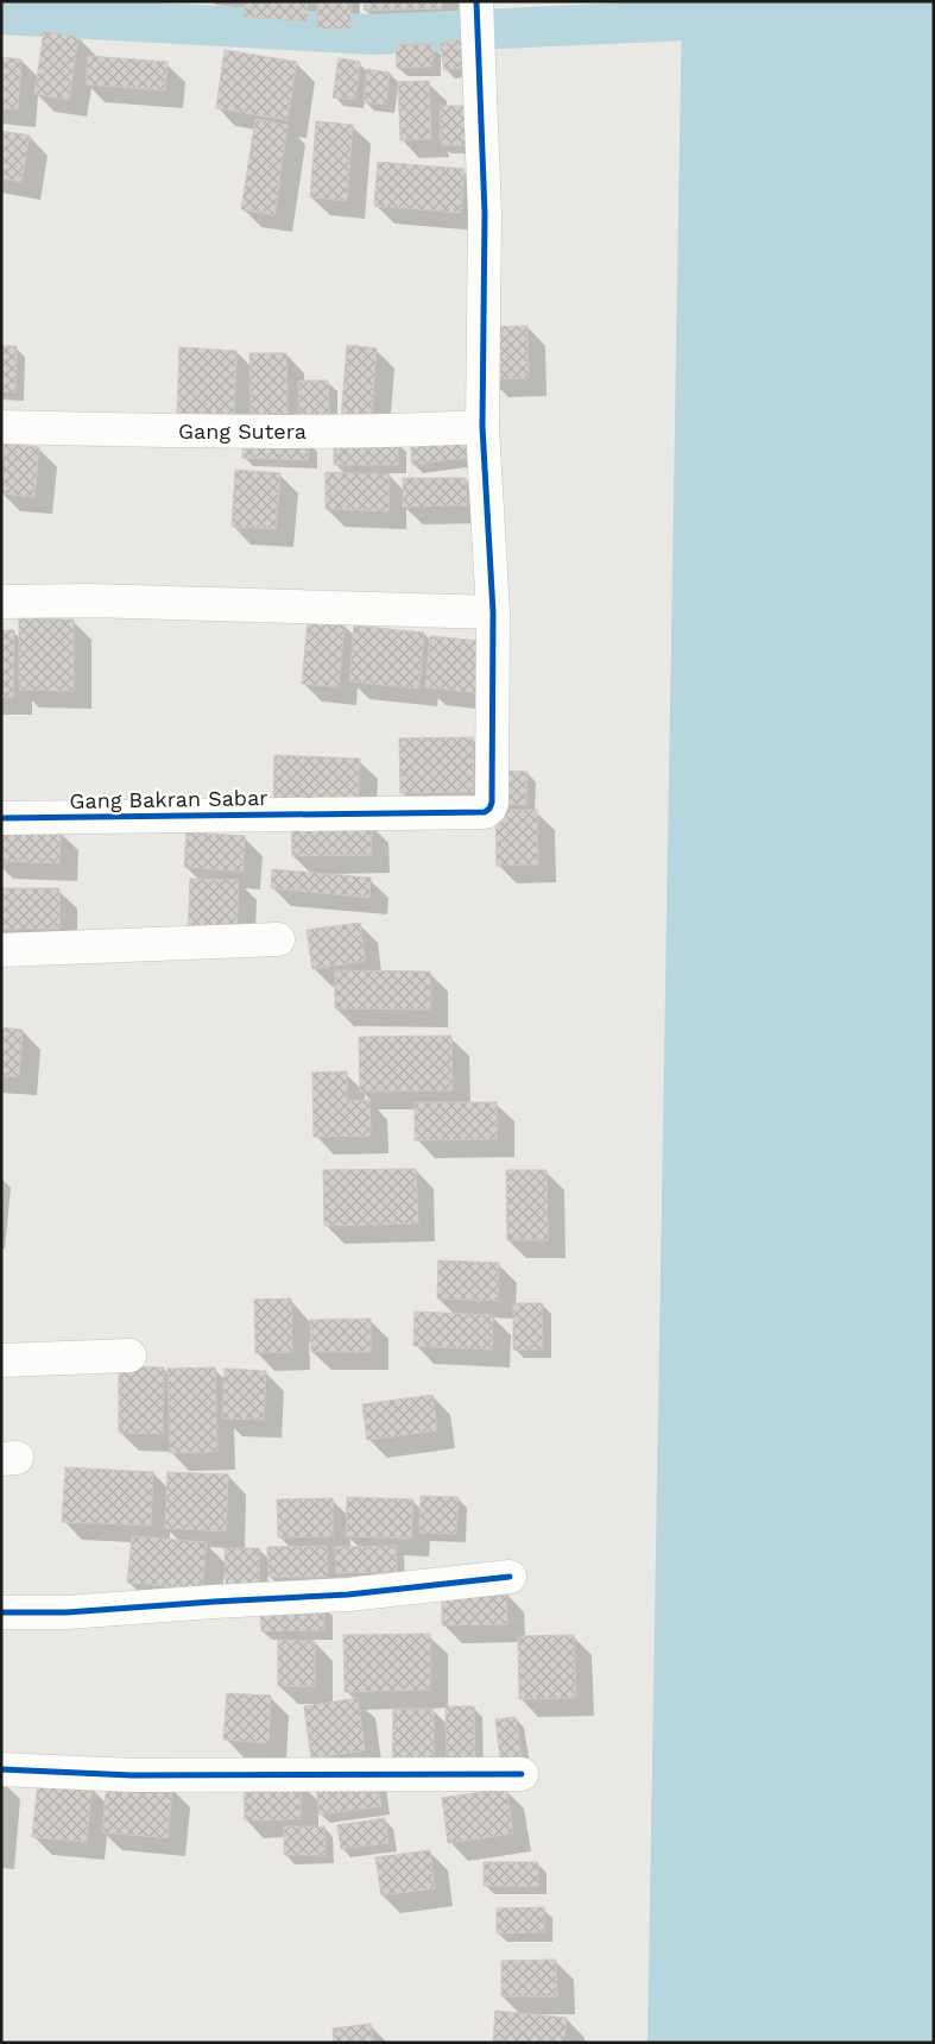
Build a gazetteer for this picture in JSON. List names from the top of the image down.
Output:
{
  "streets": {
    "street": ["Gang Sutera", "Gang Bakran Sabar"]
  }
}
